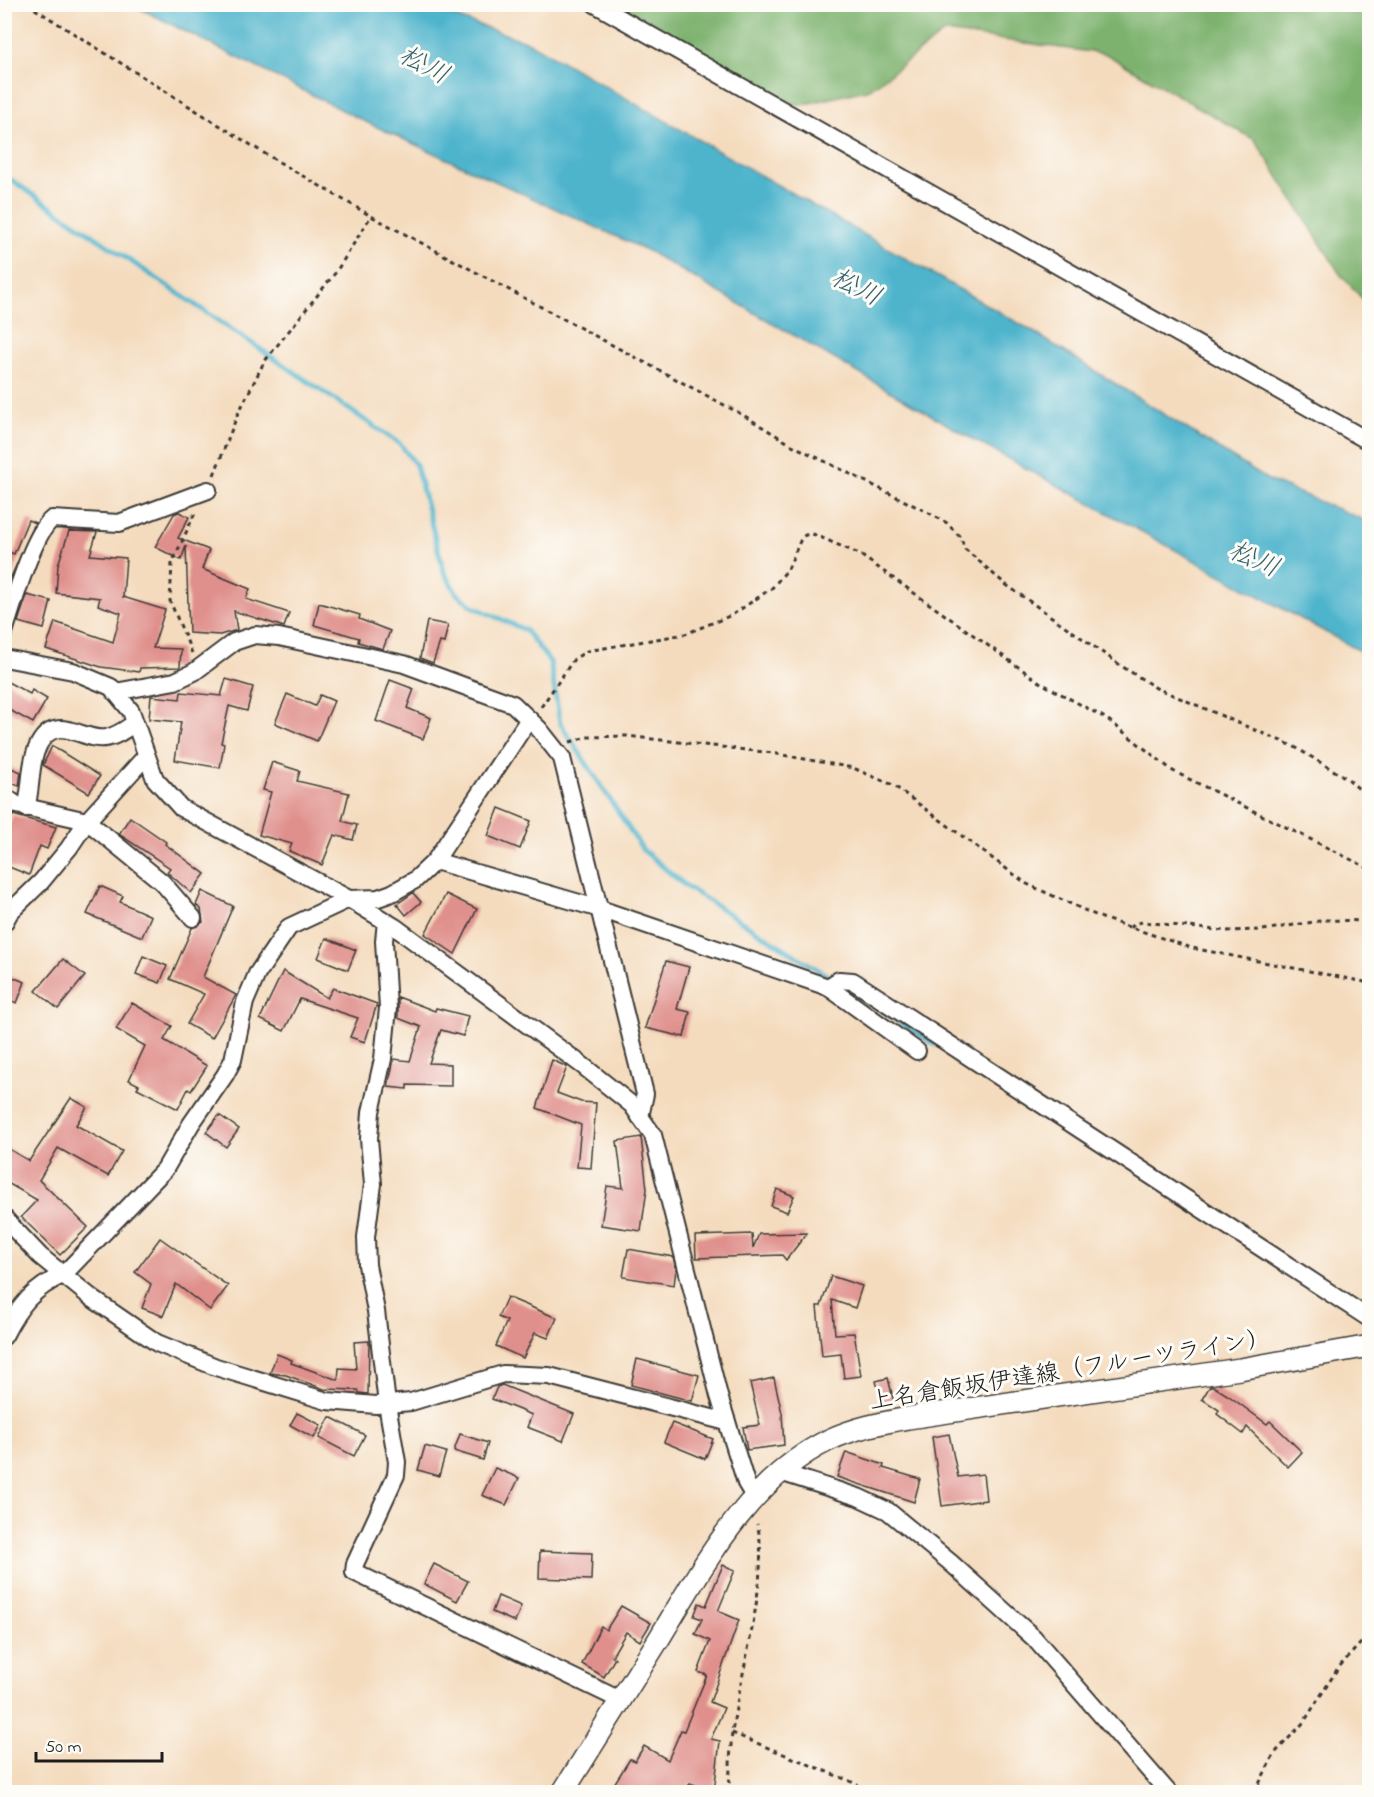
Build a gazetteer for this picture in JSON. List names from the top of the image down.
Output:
{
  "streets": {
    "main road": ["上名倉飯坂伊達線（フルーツライン）"]
  },
  "water": ["松川"],
  "scale_bar": "50 m"
}
